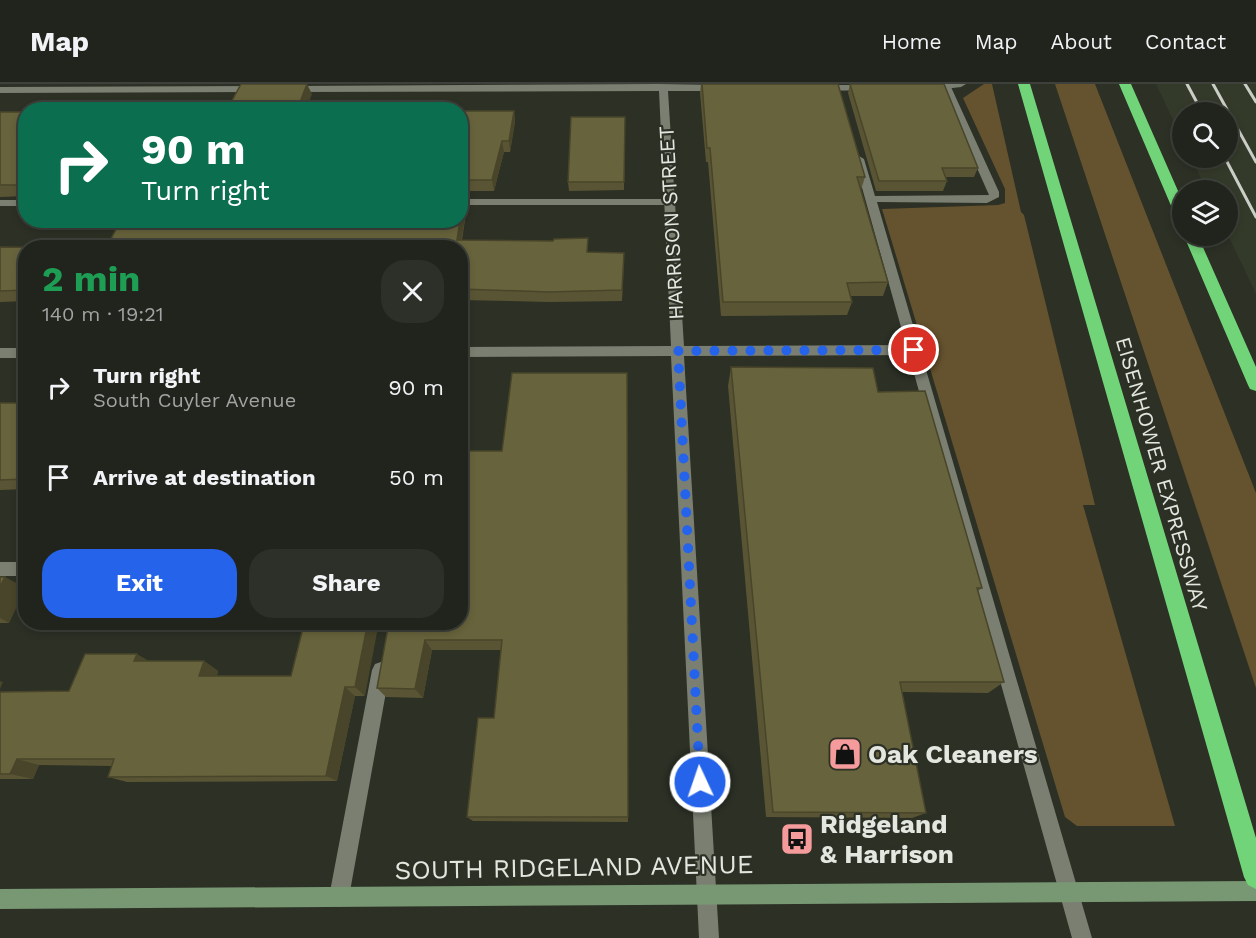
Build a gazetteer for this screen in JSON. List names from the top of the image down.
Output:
{
  "streets": {
    "highway": ["EISENHOWER EXPRESSWAY"],
    "street": ["HARRISON STREET", "SOUTH RIDGELAND AVENUE"]
  },
  "crossings": [
    ["HARRISON STREET", "SOUTH RIDGELAND AVENUE"]
  ],
  "places": {
    "shop": ["Oak Cleaners"],
    "bus stop": ["Ridgeland & Harrison"]
  },
  "page": {
    "header": "Map",
    "nav": [
      "Home",
      "Map",
      "About",
      "Contact"
    ],
    "turn": ["90 m", "Turn right"],
    "heading": ["2 min", "140 m · 19:21"],
    "list": [
      {
        "name": "Turn right",
        "note": "South Cuyler Avenue",
        "value": "90 m"
      },
      {
        "name": "Arrive at destination",
        "value": "50 m"
      }
    ],
    "buttons": ["Exit", "Share"]
  }
}
